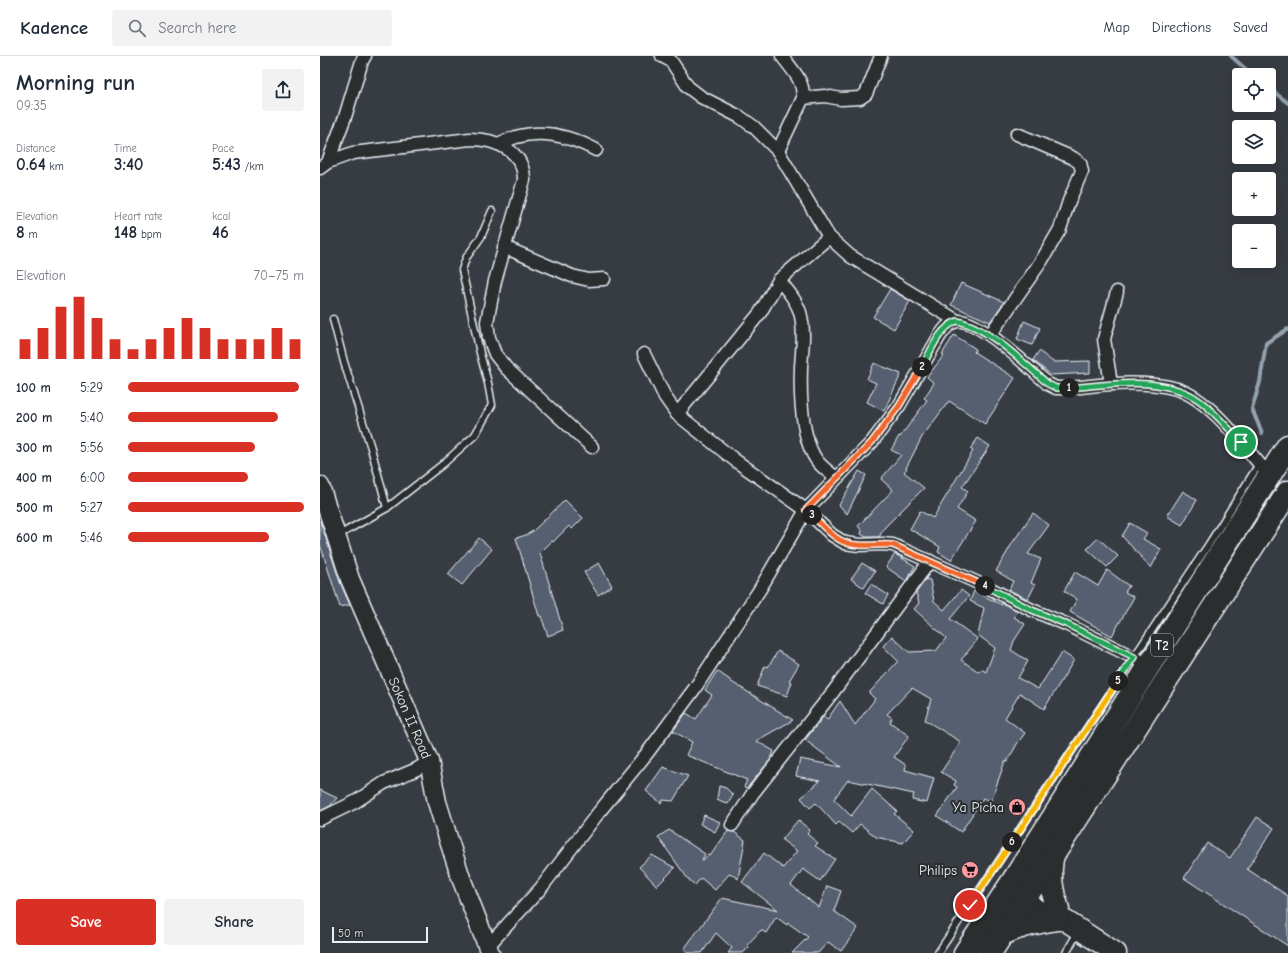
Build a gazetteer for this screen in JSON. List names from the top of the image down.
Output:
{
  "streets": {
    "highway": ["T2"],
    "street": ["Sokon II Road"]
  },
  "places": {
    "shop": ["Ya Picha"],
    "supermarket": ["Philips"]
  },
  "scale_bar": "50 m",
  "page": {
    "header": "Kadence",
    "search": "Search here",
    "nav": ["Map", "Directions", "Saved"],
    "heading": ["Morning run", "09:35"],
    "map_buttons": ["+", "−"],
    "stats": [
      ["Distance", "0.64 km"],
      ["Time", "3:40"],
      ["Pace", "5:43 /km"],
      ["Elevation", "8 m"],
      ["Heart rate", "148 bpm"],
      ["kcal", "46"]
    ],
    "chart": ["Elevation", "70–75 m"],
    "pins": [
      "2",
      "1",
      "3",
      "4",
      "5",
      "6"
    ],
    "list": [
      {
        "name": "100 m",
        "note": "5:29"
      },
      {
        "name": "200 m",
        "note": "5:40"
      },
      {
        "name": "300 m",
        "note": "5:56"
      },
      {
        "name": "400 m",
        "note": "6:00"
      },
      {
        "name": "500 m",
        "note": "5:27"
      },
      {
        "name": "600 m",
        "note": "5:46"
      }
    ],
    "buttons": ["Save", "Share"],
    "scale": "50 m"
  }
}
